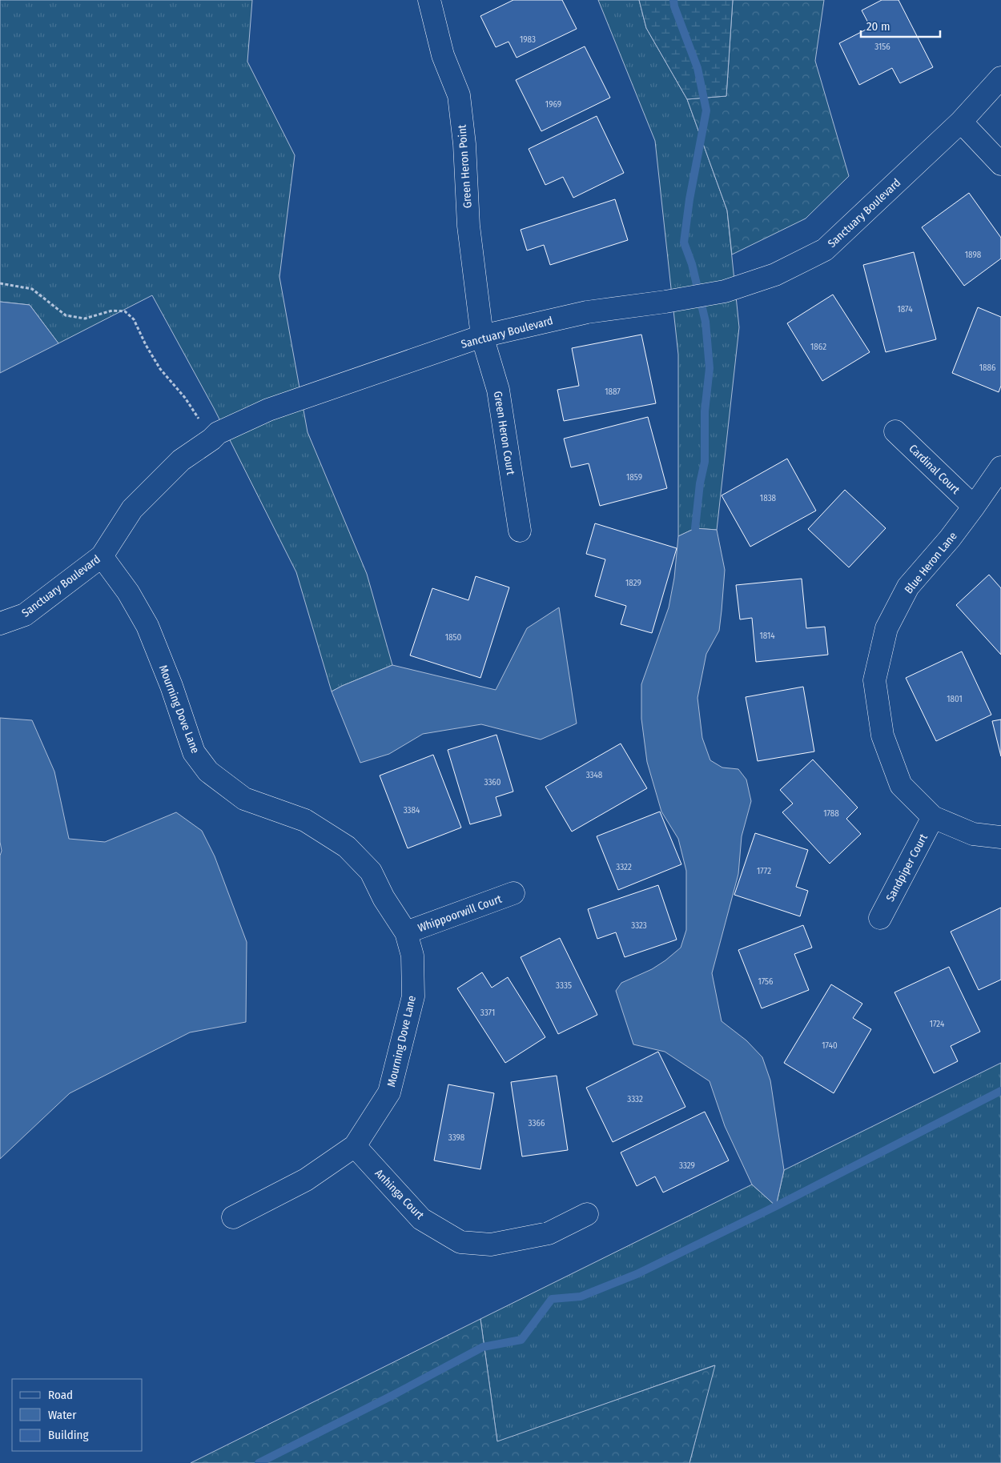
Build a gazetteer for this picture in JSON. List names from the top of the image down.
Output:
{
  "streets": {
    "street": [
      "Green Heron Point",
      "Sanctuary Boulevard",
      "Green Heron Court",
      "Cardinal Court",
      "Blue Heron Lane",
      "Mourning Dove Lane",
      "Sandpiper Court",
      "Whippoorwill Court",
      "Anhinga Court"
    ]
  },
  "crossings": [
    ["Green Heron Point", "Sanctuary Boulevard"],
    ["Green Heron Point", "Green Heron Court"],
    ["Sanctuary Boulevard", "Green Heron Court"],
    ["Sanctuary Boulevard", "Mourning Dove Lane"],
    ["Cardinal Court", "Blue Heron Lane"],
    ["Blue Heron Lane", "Sandpiper Court"],
    ["Mourning Dove Lane", "Whippoorwill Court"],
    ["Mourning Dove Lane", "Anhinga Court"]
  ],
  "house_numbers": [
    "1983",
    "3156",
    "1969",
    "1898",
    "1874",
    "1862",
    "1886",
    "1887",
    "1859",
    "1838",
    "1829",
    "1814",
    "1850",
    "1801",
    "3348",
    "3360",
    "3384",
    "1788",
    "3322",
    "1772",
    "3323",
    "1756",
    "3335",
    "3371",
    "1724",
    "1740",
    "3332",
    "3366",
    "3398",
    "3329"
  ],
  "legend": ["Road", "Water", "Building"],
  "scale_bar": "20 m"
}
